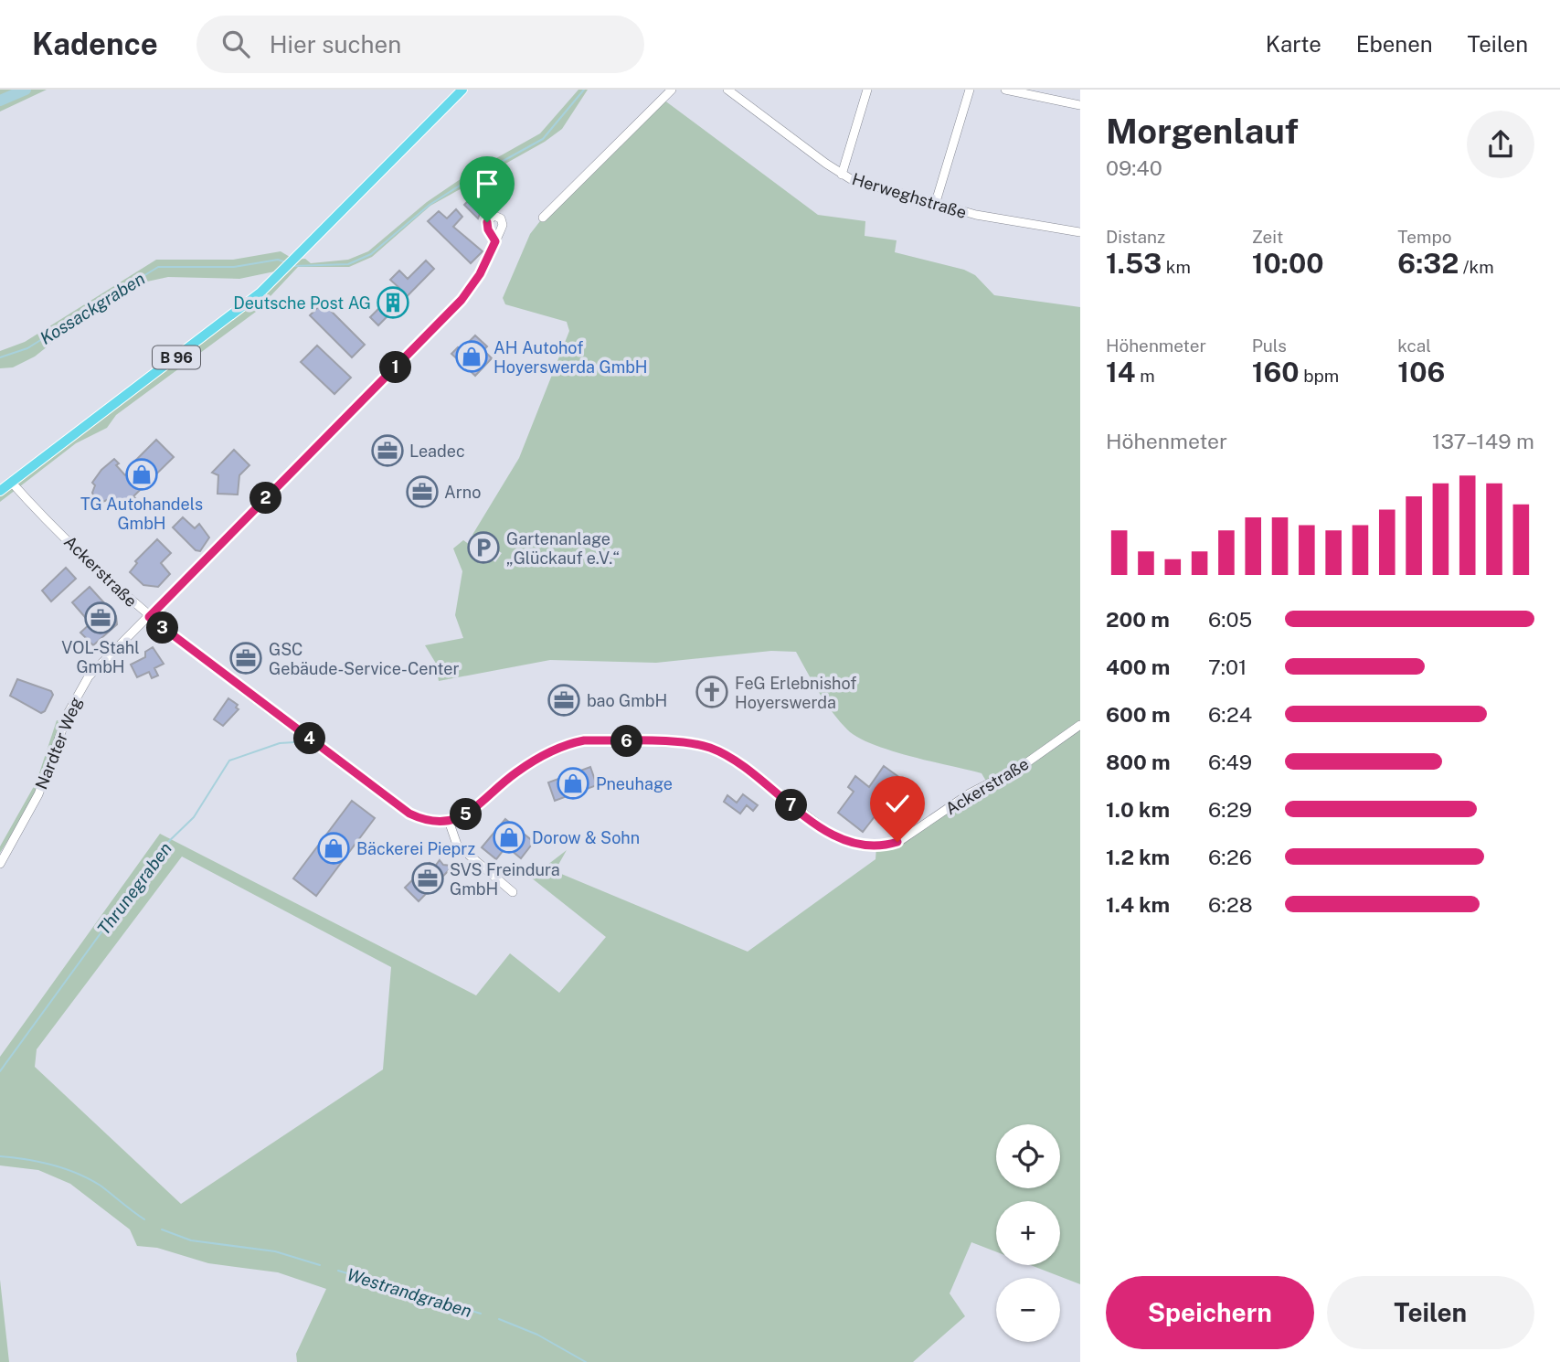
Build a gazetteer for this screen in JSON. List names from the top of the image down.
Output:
{
  "streets": {
    "main road": ["B 96"],
    "street": ["Herweghstraße", "Ackerstraße", "Nardter Weg"]
  },
  "crossings": [
    ["B 96", "Ackerstraße"],
    ["Ackerstraße", "Nardter Weg"]
  ],
  "water": ["Kossackgraben", "Thrunegraben", "Westrandgraben"],
  "places": {
    "building": ["Deutsche Post AG"],
    "shop": [
      "AH Autohof Hoyerswerda GmbH",
      "TG Autohandels GmbH",
      "Pneuhage",
      "Dorow & Sohn",
      "Bäckerei Pieprz"
    ],
    "office": [
      "Leadec",
      "Arno",
      "VOL-Stahl GmbH",
      "GSC Gebäude-Service-Center",
      "bao GmbH",
      "SVS Freindura GmbH"
    ],
    "parking": ["Gartenanlage „Glückauf e.V.“"],
    "church": ["FeG Erlebnishof Hoyerswerda"]
  },
  "page": {
    "header": "Kadence",
    "search": "Hier suchen",
    "nav": ["Karte", "Ebenen", "Teilen"],
    "heading": ["Morgenlauf", "09:40"],
    "stats": [
      ["Distanz", "1.53 km"],
      ["Zeit", "10:00"],
      ["Tempo", "6:32 /km"],
      ["Höhenmeter", "14 m"],
      ["Puls", "160 bpm"],
      ["kcal", "106"]
    ],
    "pins": [
      "1",
      "2",
      "3",
      "4",
      "6",
      "7",
      "5"
    ],
    "chart": ["Höhenmeter", "137–149 m"],
    "list": [
      {
        "name": "200 m",
        "note": "6:05"
      },
      {
        "name": "400 m",
        "note": "7:01"
      },
      {
        "name": "600 m",
        "note": "6:24"
      },
      {
        "name": "800 m",
        "note": "6:49"
      },
      {
        "name": "1.0 km",
        "note": "6:29"
      },
      {
        "name": "1.2 km",
        "note": "6:26"
      },
      {
        "name": "1.4 km",
        "note": "6:28"
      }
    ],
    "map_buttons": ["+", "−"],
    "buttons": ["Speichern", "Teilen"]
  }
}
